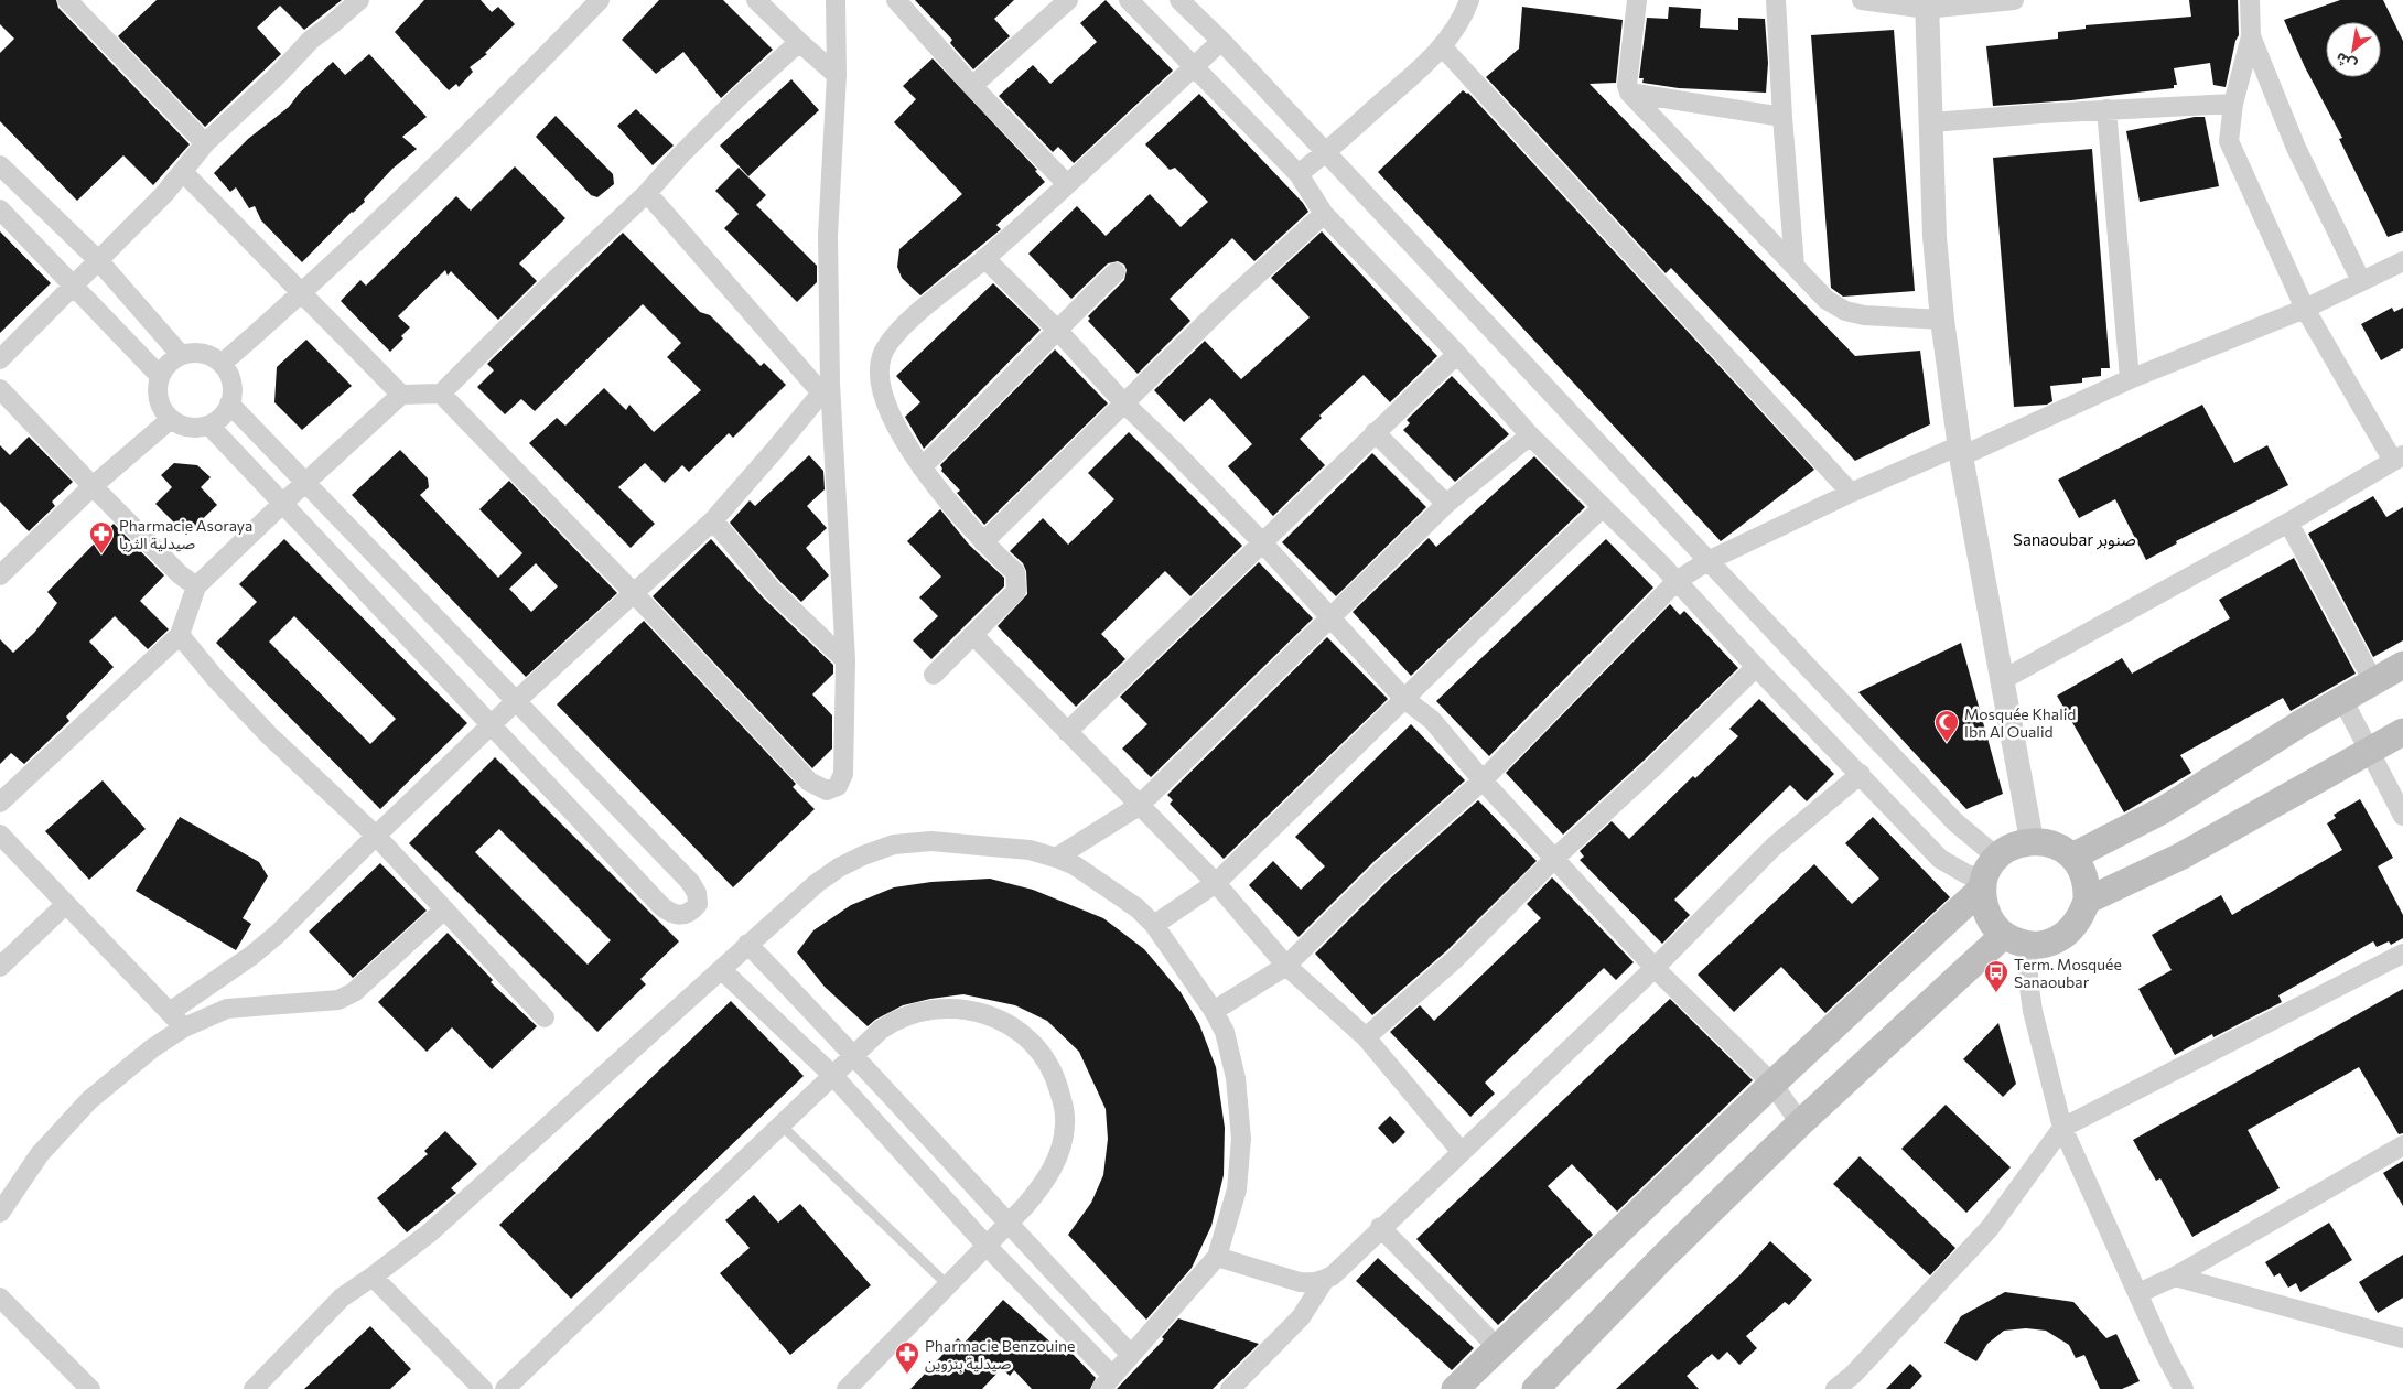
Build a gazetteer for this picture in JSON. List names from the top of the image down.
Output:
{
  "districts": ["Sanaoubar صنوبر"],
  "places": {
    "pharmacy": ["Pharmacie Asoraya صيدلية الثريا", "Pharmacie Benzouine صيدلية بنزوين"],
    "mosque": ["Mosquée Khalid Ibn Al Oualid"],
    "bus stop": ["Term. Mosquée Sanaoubar"]
  },
  "north": "bottom left"
}
